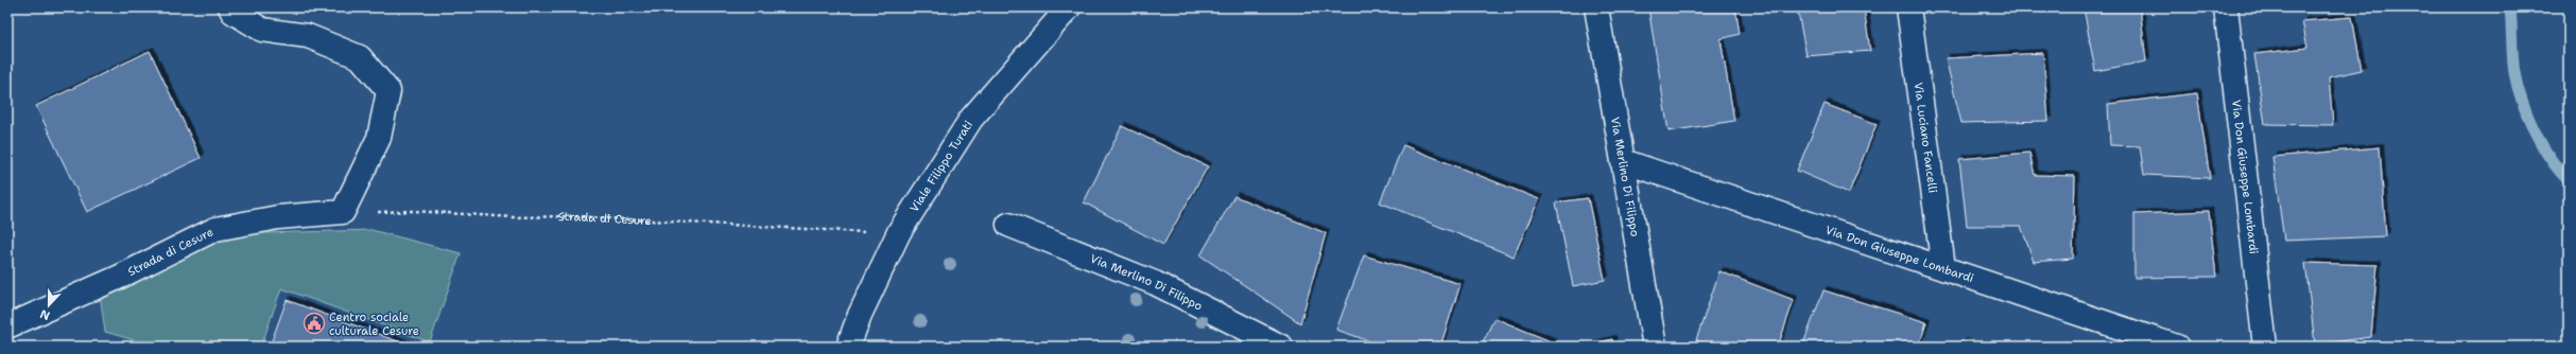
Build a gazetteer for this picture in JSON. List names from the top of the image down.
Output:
{
  "streets": {
    "street": [
      "Via Luciano Fancelli",
      "Viale Filippo Turati",
      "Via Merlino Di Filippo",
      "Via Don Giuseppe Lombardi",
      "Strada di Cesure"
    ]
  },
  "crossings": [
    ["Via Luciano Fancelli", "Via Don Giuseppe Lombardi"],
    ["Via Merlino Di Filippo", "Via Don Giuseppe Lombardi"]
  ],
  "places": {
    "public building": ["Centro sociale culturale Cesure"]
  },
  "north": "bottom"
}
